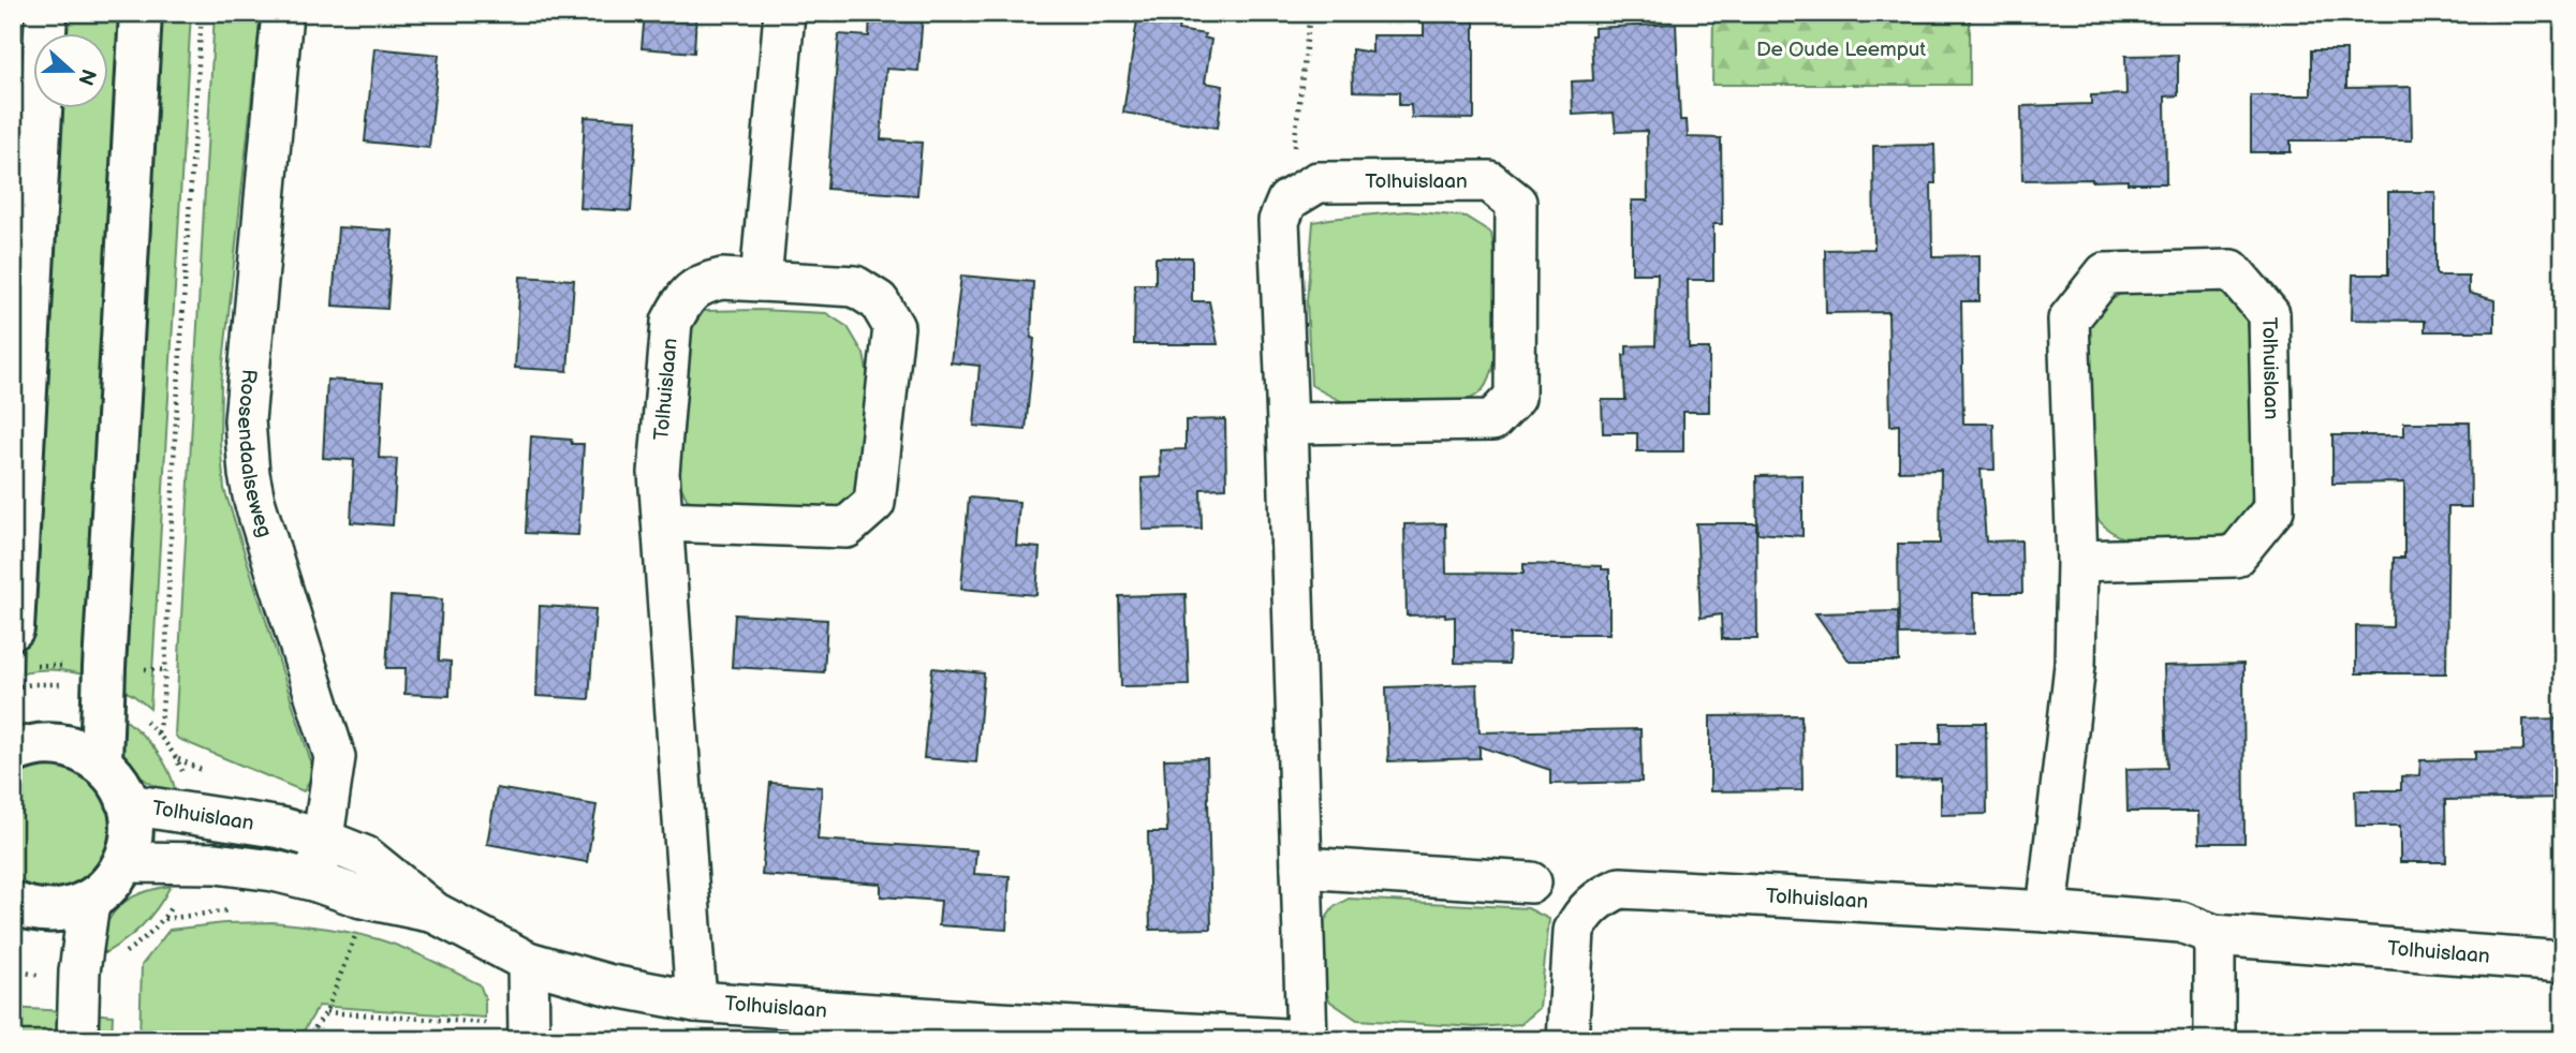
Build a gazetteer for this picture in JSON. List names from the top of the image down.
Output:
{
  "streets": {
    "street": ["Tolhuislaan", "Roosendaalseweg"]
  },
  "crossings": [
    ["Tolhuislaan", "Roosendaalseweg"]
  ],
  "parks": ["De Oude Leemput"],
  "north": "right"
}
